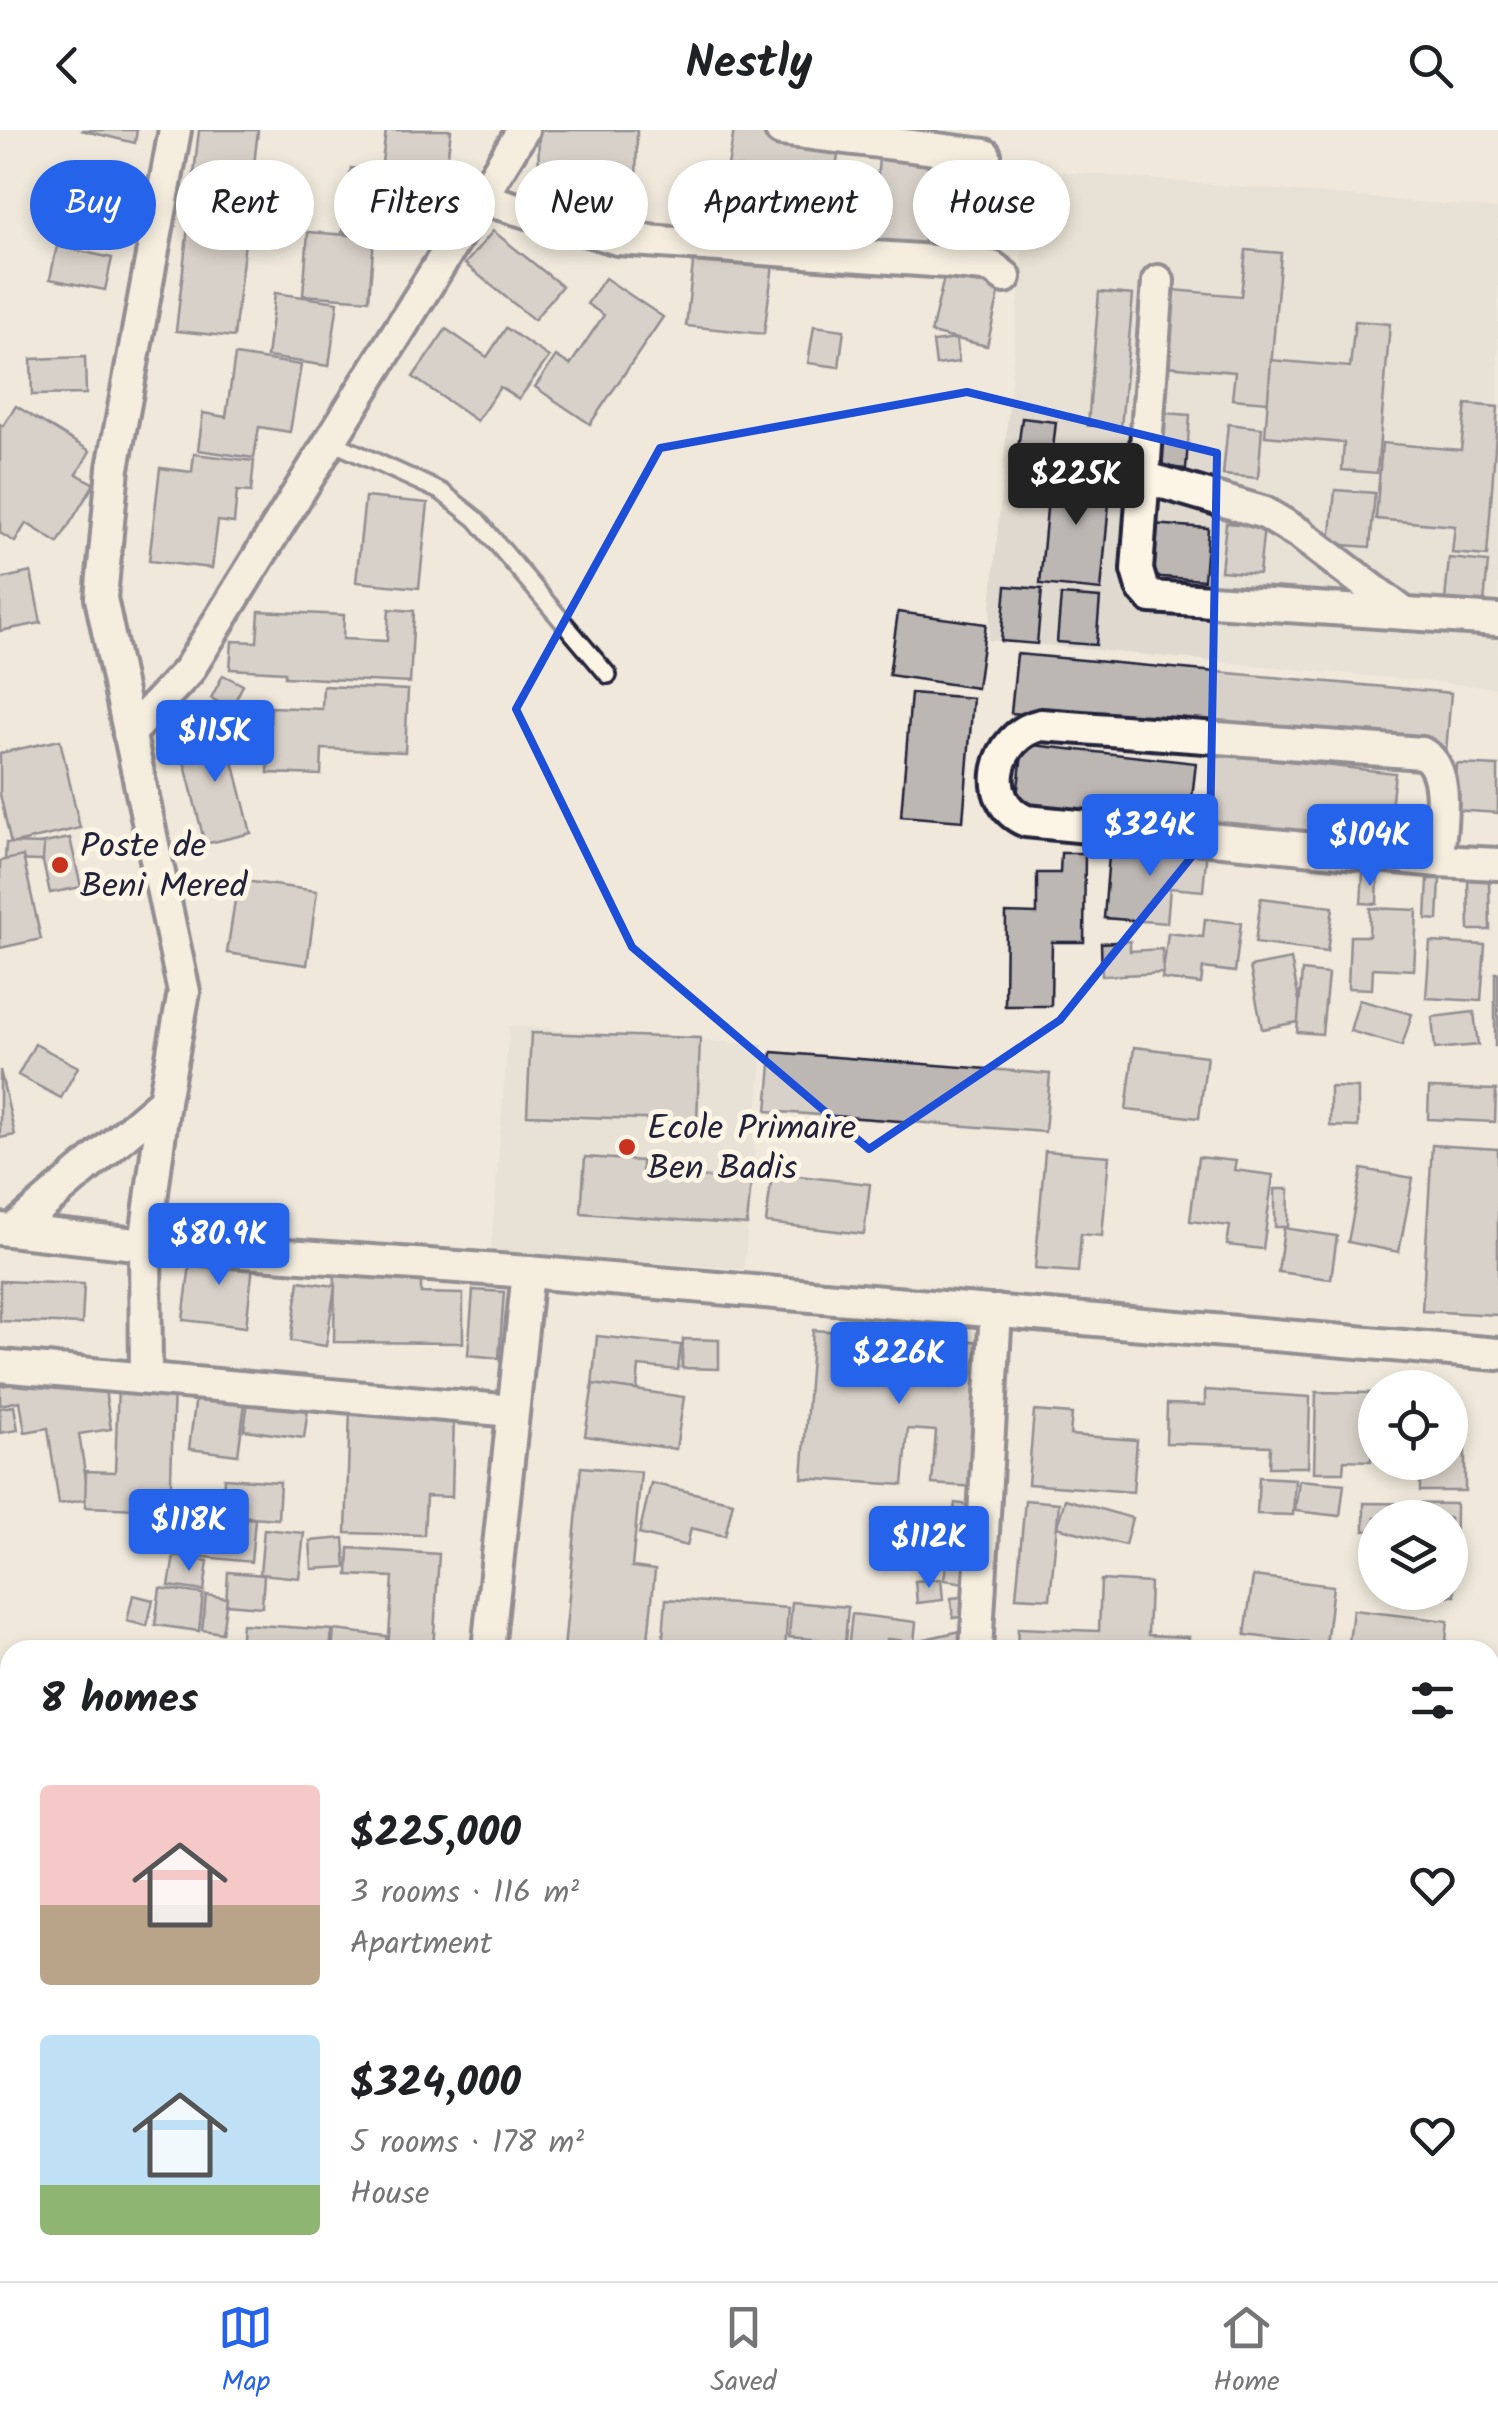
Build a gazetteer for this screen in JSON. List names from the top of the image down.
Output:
{
  "places": ["Poste de Beni Mered", "Ecole Primaire Ben Badis"],
  "page": {
    "header": "Nestly",
    "chip": [
      "Buy",
      "Rent",
      "Filters",
      "New",
      "Apartment",
      "House"
    ],
    "price": [
      "$225K",
      "$115K",
      "$324K",
      "$104K",
      "$80.9K",
      "$226K",
      "$118K",
      "$112K"
    ],
    "heading": "8 homes",
    "list": [
      {
        "name": "$225,000",
        "note": "3 rooms · 116 m² · Apartment"
      },
      {
        "name": "$324,000",
        "note": "5 rooms · 178 m² · House"
      }
    ],
    "tabs": ["Map", "Saved", "Home"]
  }
}
